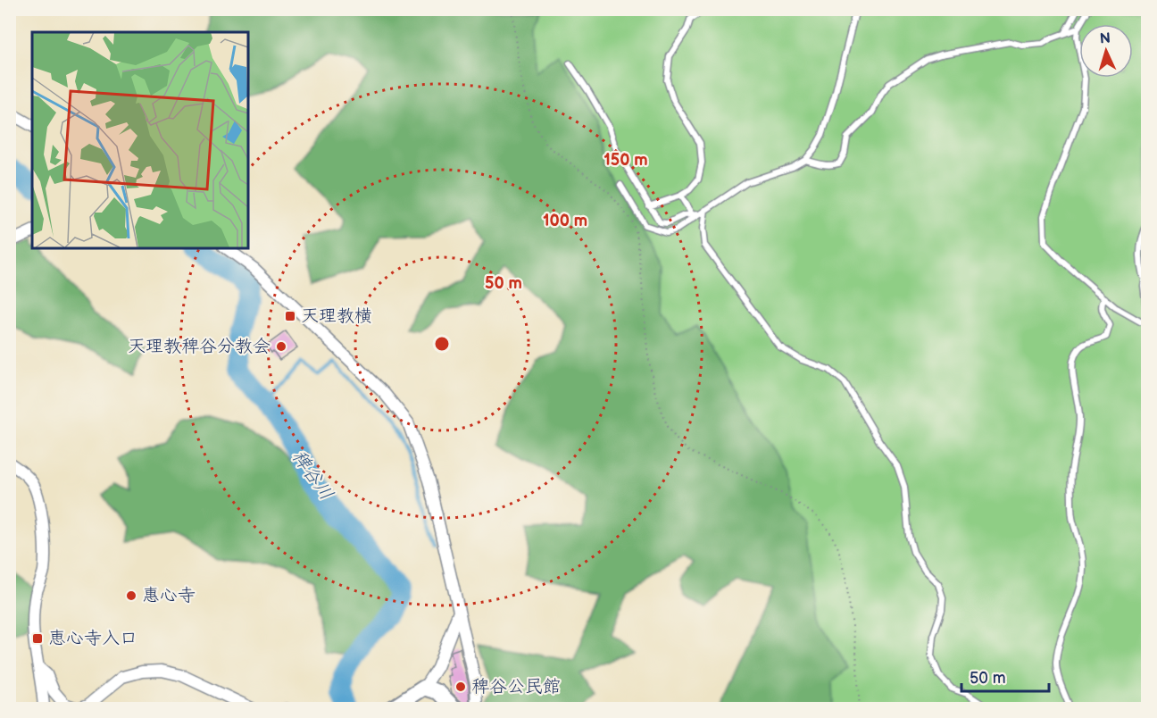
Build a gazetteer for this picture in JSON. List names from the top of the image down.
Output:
{
  "water": ["稗谷川"],
  "places": {
    "transit": ["天理教横", "恵心寺入口"],
    "other": ["天理教稗谷分教会", "惠心寺", "稗谷公民館"]
  },
  "scale_bar": "50 m",
  "north": "top",
  "rings": ["150 m", "100 m", "50 m"]
}
